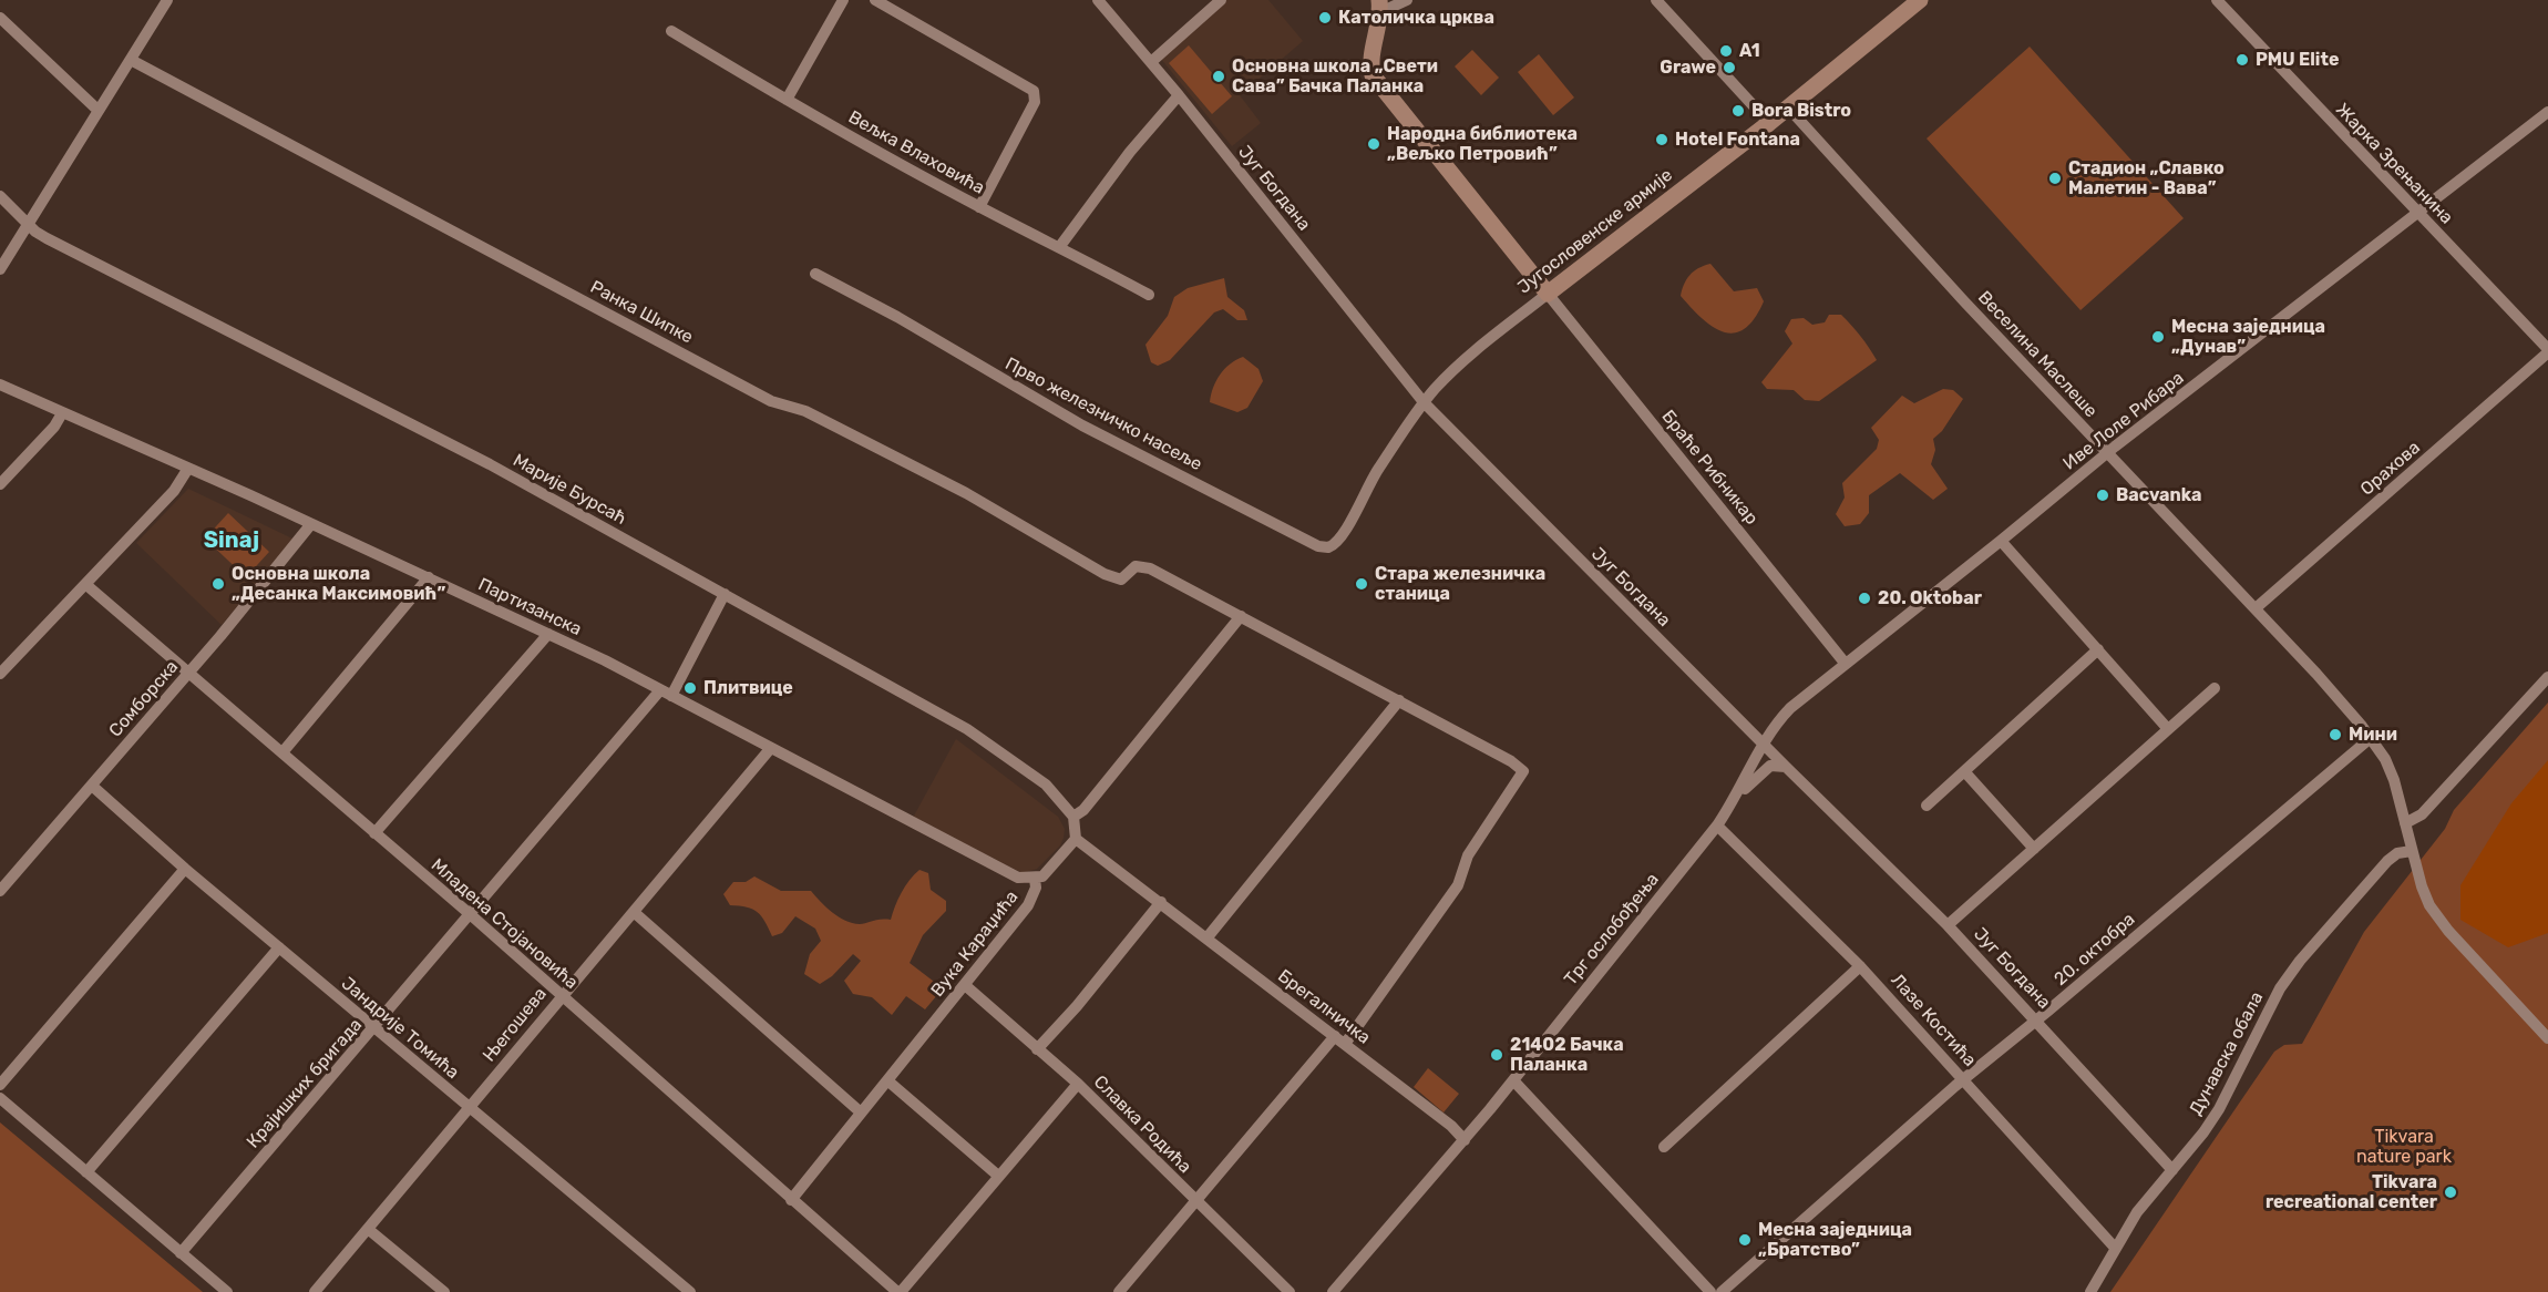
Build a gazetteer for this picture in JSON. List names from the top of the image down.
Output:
{
  "streets": {
    "street": [
      "Вељка Влаховића",
      "Жарка Зрењанина",
      "Југ Богдана",
      "Југословенске армије",
      "Ранка Шипке",
      "Веселина Маслеше",
      "Прво железничко насеље",
      "Иве Лоле Рибара",
      "Браће Рибникар",
      "Орахова",
      "Марије Бурсаћ",
      "Партизанска",
      "Сомборска",
      "Младена Стојановића",
      "Трг ослобођења",
      "Вука Караџића",
      "20. октобра",
      "Брегалничка",
      "Лазе Костића",
      "Његошева",
      "Јандрије Томића",
      "Дунавска обала",
      "Крајишких бригада",
      "Славка Родића"
    ]
  },
  "crossings": [
    ["Жарка Зрењанина", "Иве Лоле Рибара"],
    ["Жарка Зрењанина", "Орахова"],
    ["Југ Богдана", "Југословенске армије"],
    ["Југ Богдана", "Иве Лоле Рибара"],
    ["Југ Богдана", "Трг ослобођења"],
    ["Југ Богдана", "20. октобра"],
    ["Југ Богдана", "Дунавска обала"],
    ["Југословенске армије", "Веселина Маслеше"],
    ["Југословенске армије", "Прво железничко насеље"],
    ["Југословенске армије", "Браће Рибникар"],
    ["Веселина Маслеше", "Иве Лоле Рибара"],
    ["Веселина Маслеше", "Орахова"],
    ["Веселина Маслеше", "20. октобра"],
    ["Веселина Маслеше", "Дунавска обала"],
    ["Иве Лоле Рибара", "Браће Рибникар"],
    ["Иве Лоле Рибара", "Трг ослобођења"],
    ["Партизанска", "Сомборска"],
    ["Партизанска", "Вука Караџића"],
    ["Партизанска", "Његошева"],
    ["Партизанска", "Крајишких бригада"],
    ["Сомборска", "Младена Стојановића"],
    ["Сомборска", "Јандрије Томића"],
    ["Младена Стојановића", "Вука Караџића"],
    ["Младена Стојановића", "Његошева"],
    ["Младена Стојановића", "Крајишких бригада"],
    ["Трг ослобођења", "Брегалничка"],
    ["Трг ослобођења", "Лазе Костића"],
    ["Вука Караџића", "Брегалничка"],
    ["Вука Караџића", "Славка Родића"],
    ["20. октобра", "Лазе Костића"],
    ["Лазе Костића", "Дунавска обала"],
    ["Његошева", "Јандрије Томића"],
    ["Јандрије Томића", "Крајишких бригада"]
  ],
  "districts": ["Sinaj"],
  "parks": ["Tikvara nature park"],
  "places": [
    "Католичка црква",
    "A1",
    "PMU Elite",
    "Grawe",
    "Основна школа „Свети Сава” Бачка Паланка",
    "Bora Bistro",
    "Hotel Fontana",
    "Народна библиотека „Вељко Петровић”",
    "Стадион „Славко Малетин - Вава”",
    "Месна заједница „Дунав”",
    "Bacvanka",
    "Основна школа „Десанка Максимовић”",
    "Стара железничка станица",
    "20. Oktobar",
    "Плитвице",
    "Мини",
    "21402 Бачка Паланка",
    "Tikvara recreational center",
    "Месна заједница „Братство”"
  ]
}
